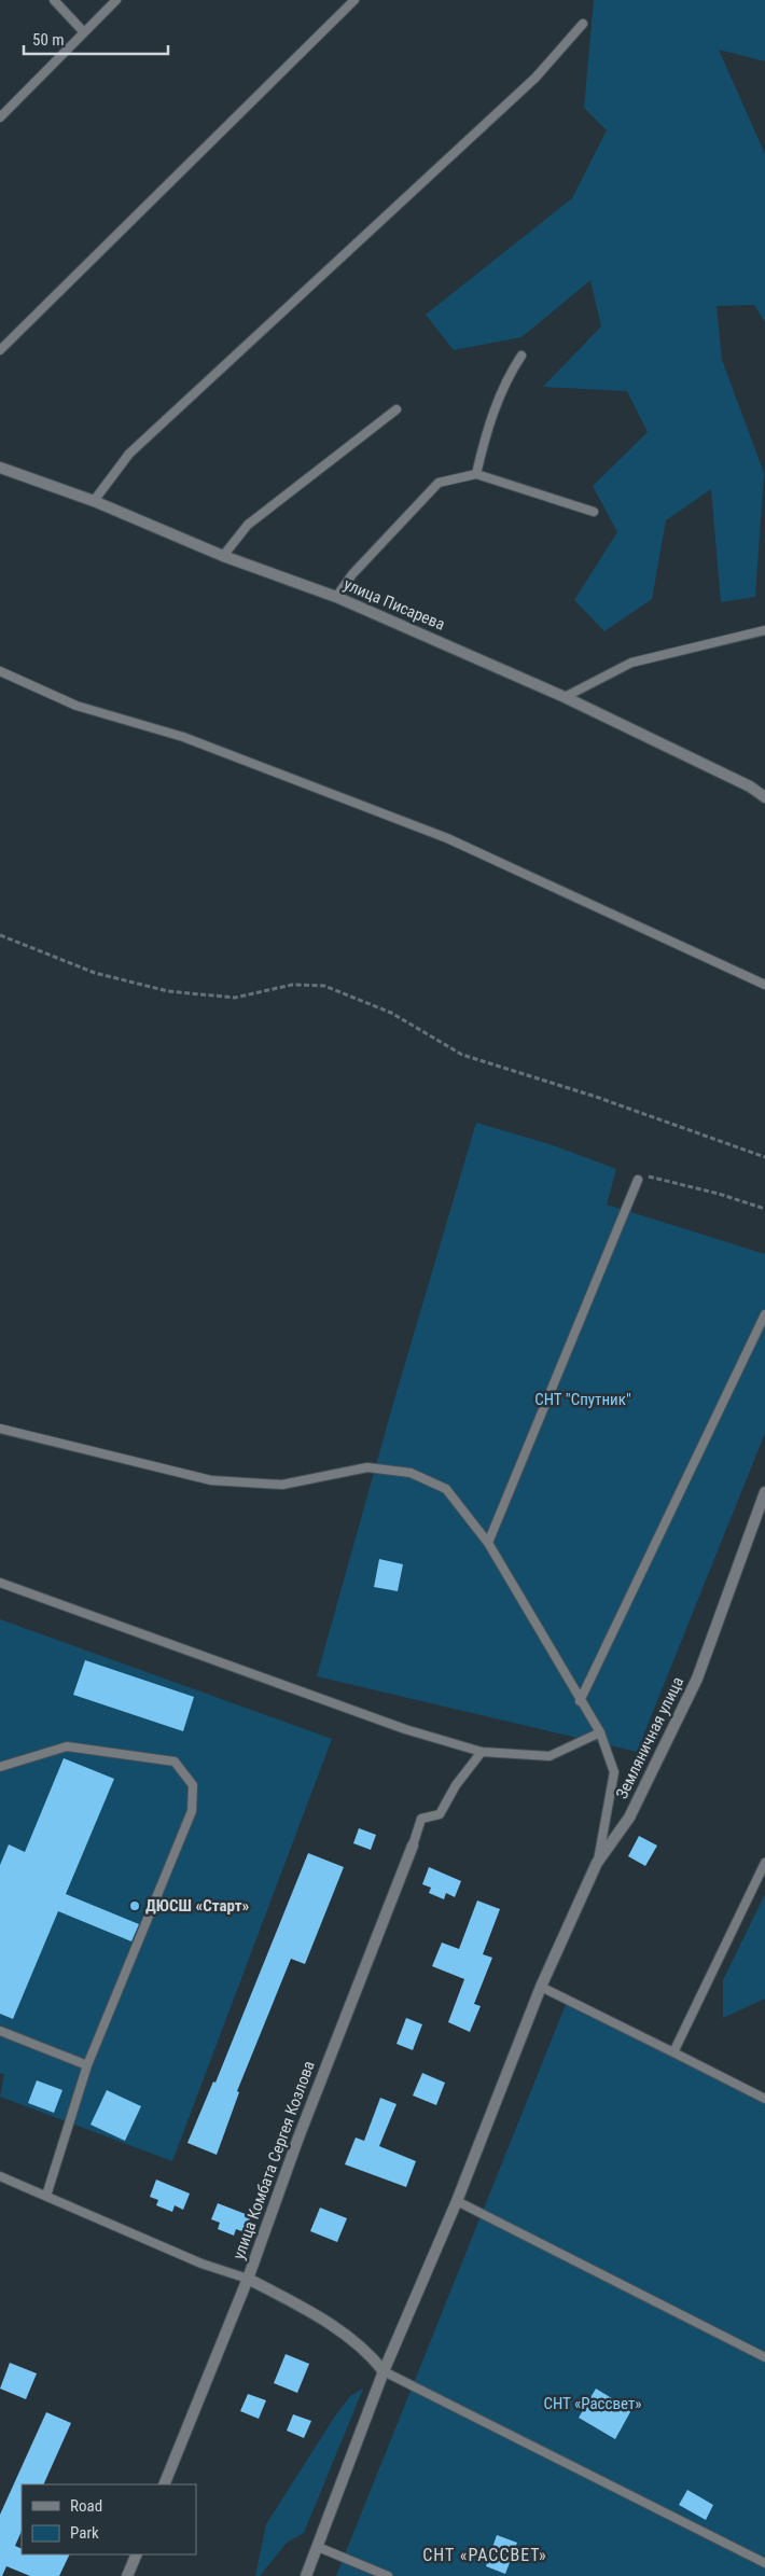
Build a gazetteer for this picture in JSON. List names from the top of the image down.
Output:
{
  "streets": {
    "street": ["улица Писарева", "Земляничная улица", "улица Комбата Сергея Козлова"]
  },
  "districts": ["СНТ «РАССВЕТ»"],
  "parks": ["СНТ \"Спутник\"", "СНТ «Рассвет»"],
  "places": ["ДЮСШ «Старт»"],
  "legend": ["Road", "Park"],
  "scale_bar": "50 m"
}
